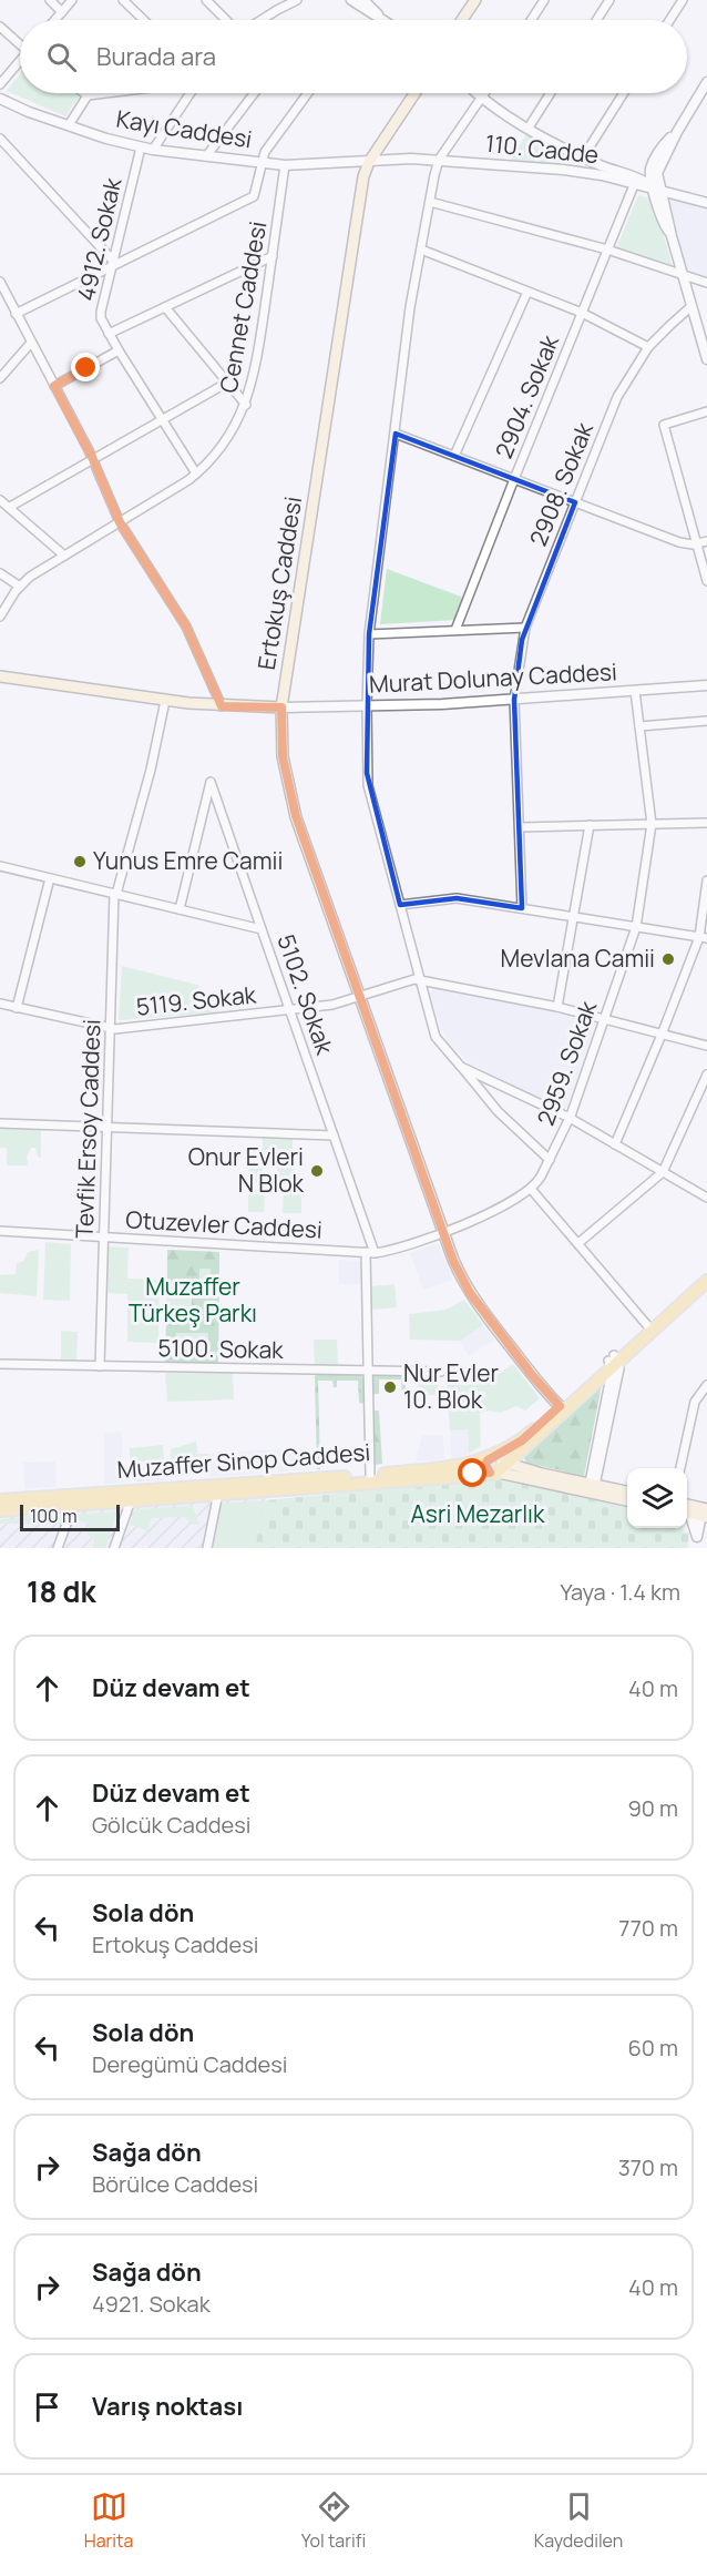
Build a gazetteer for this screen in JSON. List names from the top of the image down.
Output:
{
  "streets": {
    "main road": ["Ertokuş Caddesi", "Muzaffer Sinop Caddesi"],
    "street": [
      "Kayı Caddesi",
      "110. Cadde",
      "4912. Sokak",
      "Cennet Caddesi",
      "2904. Sokak",
      "2908. Sokak",
      "Murat Dolunay Caddesi",
      "5102. Sokak",
      "5119. Sokak",
      "2959. Sokak",
      "Tevfik Ersoy Caddesi",
      "Otuzevler Caddesi",
      "5100. Sokak"
    ]
  },
  "crossings": [
    ["Kayı Caddesi", "110. Cadde"],
    ["Kayı Caddesi", "4912. Sokak"],
    ["Kayı Caddesi", "Cennet Caddesi"],
    ["Kayı Caddesi", "Ertokuş Caddesi"],
    ["110. Cadde", "2904. Sokak"],
    ["110. Cadde", "Ertokuş Caddesi"],
    ["4912. Sokak", "Cennet Caddesi"],
    ["2908. Sokak", "Murat Dolunay Caddesi"],
    ["Ertokuş Caddesi", "Murat Dolunay Caddesi"],
    ["Ertokuş Caddesi", "5119. Sokak"],
    ["Ertokuş Caddesi", "2959. Sokak"],
    ["Ertokuş Caddesi", "Otuzevler Caddesi"],
    ["Murat Dolunay Caddesi", "2959. Sokak"],
    ["5102. Sokak", "5119. Sokak"],
    ["5102. Sokak", "Tevfik Ersoy Caddesi"],
    ["5102. Sokak", "Otuzevler Caddesi"],
    ["5102. Sokak", "5100. Sokak"],
    ["5102. Sokak", "Muzaffer Sinop Caddesi"],
    ["5119. Sokak", "Tevfik Ersoy Caddesi"],
    ["2959. Sokak", "Otuzevler Caddesi"],
    ["Tevfik Ersoy Caddesi", "Otuzevler Caddesi"],
    ["Tevfik Ersoy Caddesi", "5100. Sokak"]
  ],
  "parks": ["Muzaffer Türkeş Parkı", "Asri Mezarlık"],
  "places": [
    "Yunus Emre Camii",
    "Mevlana Camii",
    "Onur Evleri N Blok",
    "Nur Evler 10. Blok"
  ],
  "scale_bar": "100 m",
  "page": {
    "search": "Burada ara",
    "scale": "100 m",
    "heading": ["18 dk", "Yaya · 1.4 km"],
    "list": [
      ["Düz devam et", "40 m"],
      ["Düz devam et", "Gölcük Caddesi", "90 m"],
      ["Sola dön", "Ertokuş Caddesi", "770 m"],
      ["Sola dön", "Deregümü Caddesi", "60 m"],
      ["Sağa dön", "Börülce Caddesi", "370 m"],
      ["Sağa dön", "4921. Sokak", "40 m"],
      "Varış noktası"
    ],
    "nav": ["Harita", "Yol tarifi", "Kaydedilen"]
  }
}
